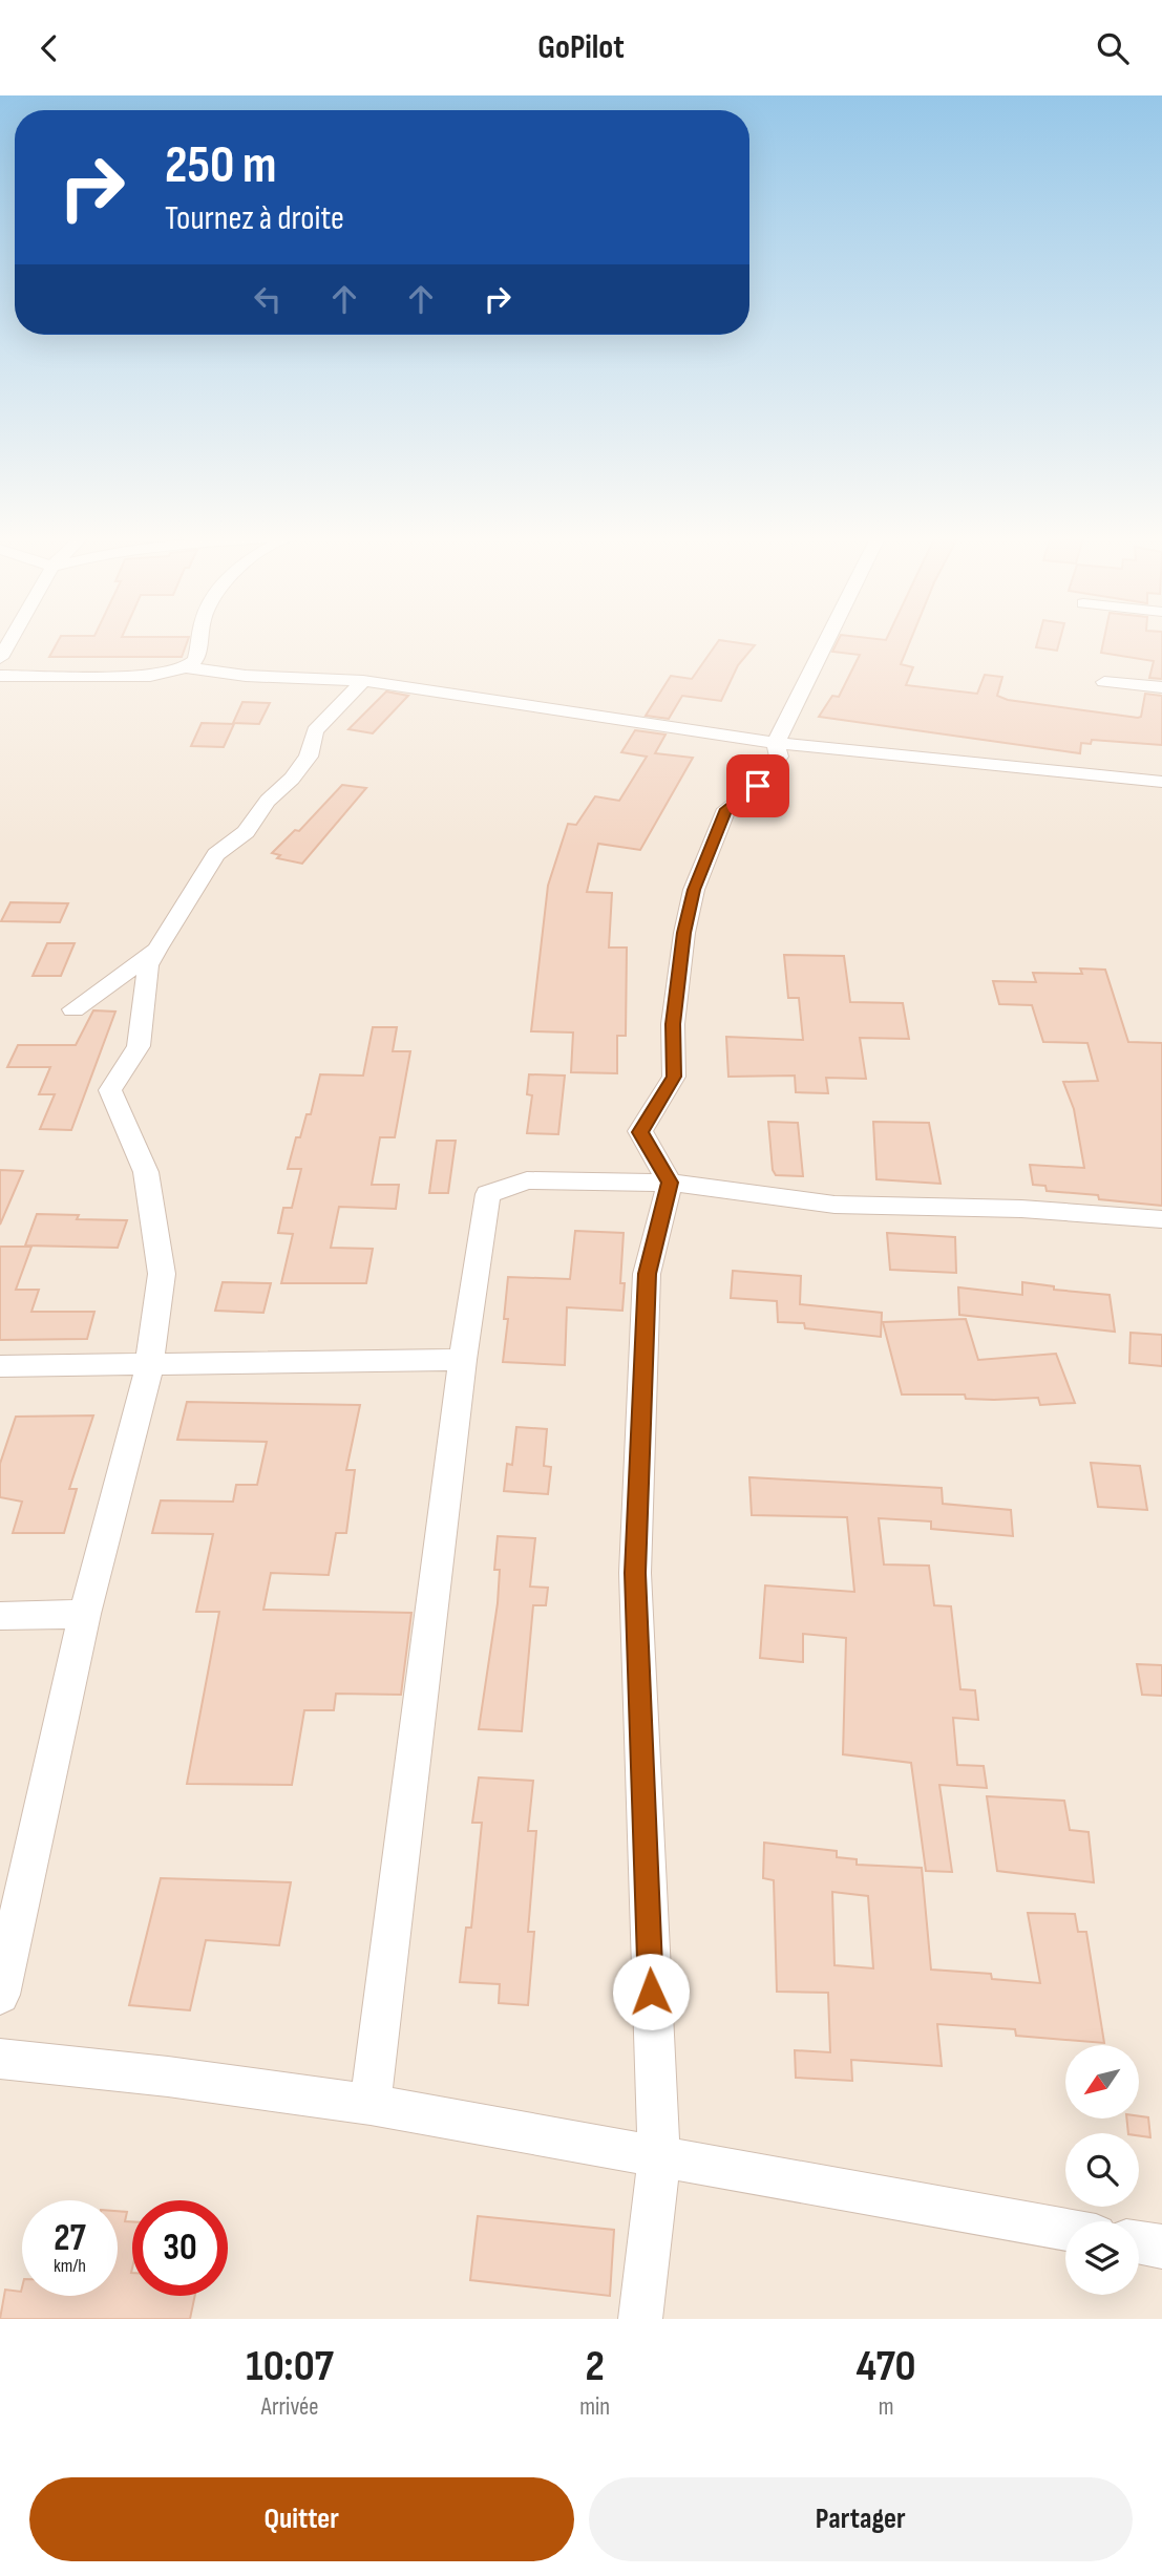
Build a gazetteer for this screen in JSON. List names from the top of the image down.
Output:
{
  "north": "bottom left",
  "page": {
    "header": "GoPilot",
    "turn": ["250 m", "Tournez à droite"],
    "speed": "27 km/h",
    "limit": "30",
    "eta": [
      "10:07",
      "Arrivée",
      "2",
      "min",
      "470",
      "m"
    ],
    "buttons": ["Quitter", "Partager"]
  }
}
